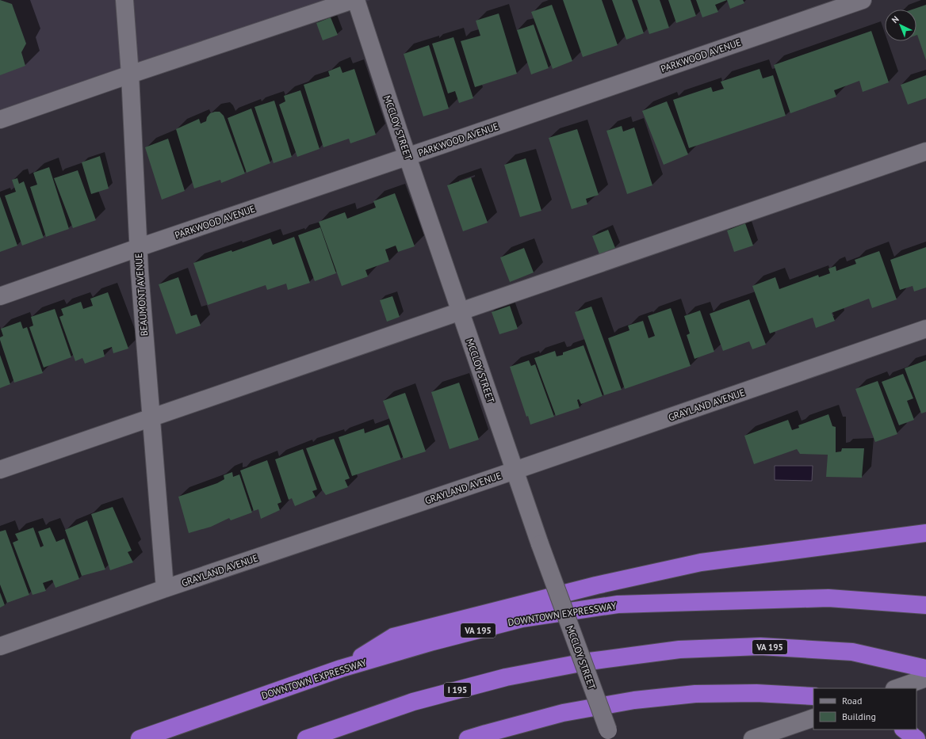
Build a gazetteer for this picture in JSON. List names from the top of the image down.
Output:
{
  "streets": {
    "highway": ["DOWNTOWN EXPRESSWAY", "VA 195", "I 195"],
    "street": [
      "PARKWOOD AVENUE",
      "MCCLOY STREET",
      "BEAUMONT AVENUE",
      "GRAYLAND AVENUE"
    ]
  },
  "crossings": [
    ["PARKWOOD AVENUE", "MCCLOY STREET"],
    ["PARKWOOD AVENUE", "BEAUMONT AVENUE"],
    ["MCCLOY STREET", "GRAYLAND AVENUE"],
    ["BEAUMONT AVENUE", "GRAYLAND AVENUE"],
    ["VA 195", "I 195"]
  ],
  "legend": ["Road", "Building"],
  "north": "top left"
}
